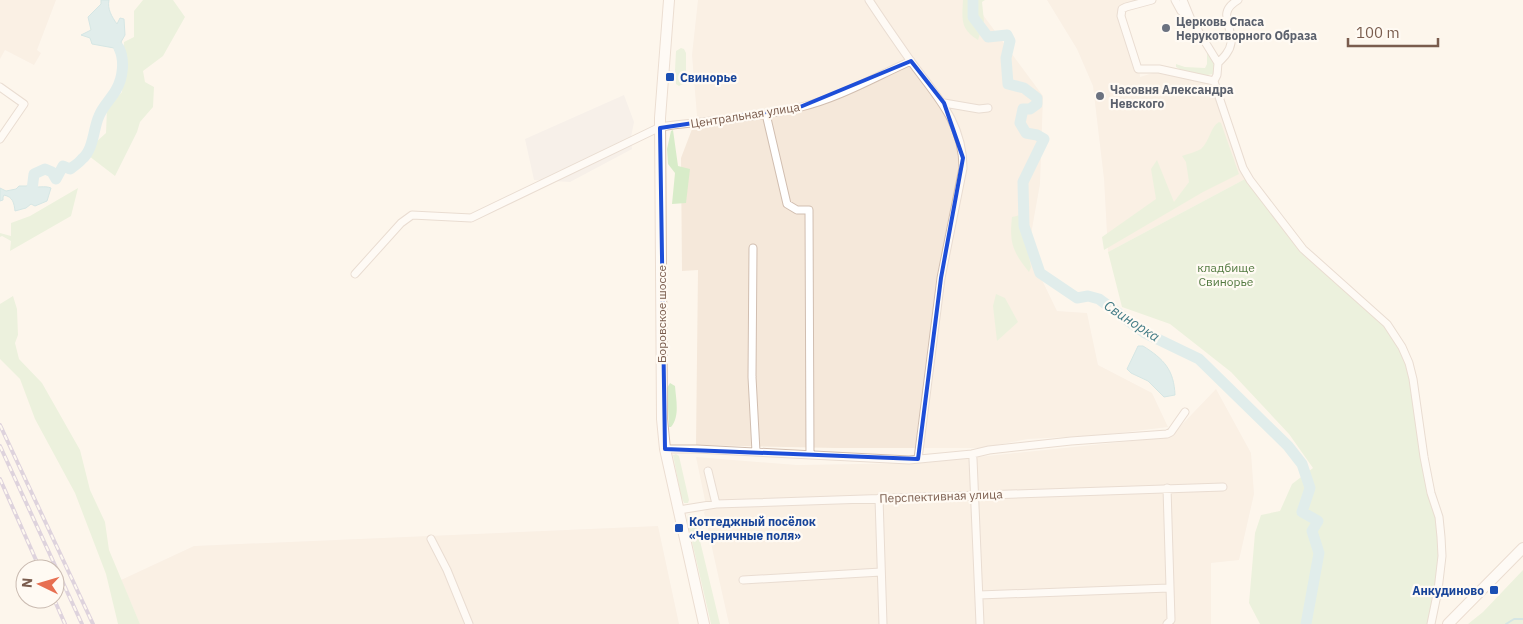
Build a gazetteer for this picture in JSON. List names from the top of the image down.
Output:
{
  "streets": {
    "main road": ["Боровское шоссе"],
    "street": ["Центральная улица", "Перспективная улица"]
  },
  "crossings": [
    ["Центральная улица", "Боровское шоссе"],
    ["Боровское шоссе", "Перспективная улица"]
  ],
  "water": ["Свинорка"],
  "parks": ["кладбище Свинорье"],
  "places": {
    "other": ["Церковь Спаса Нерукотворного Образа", "Часовня Александра Невского"],
    "transit": ["Свинорье", "Коттеджный посёлок «Черничные поля»", "Анкудиново"]
  },
  "scale_bar": "100 m",
  "north": "left"
}
